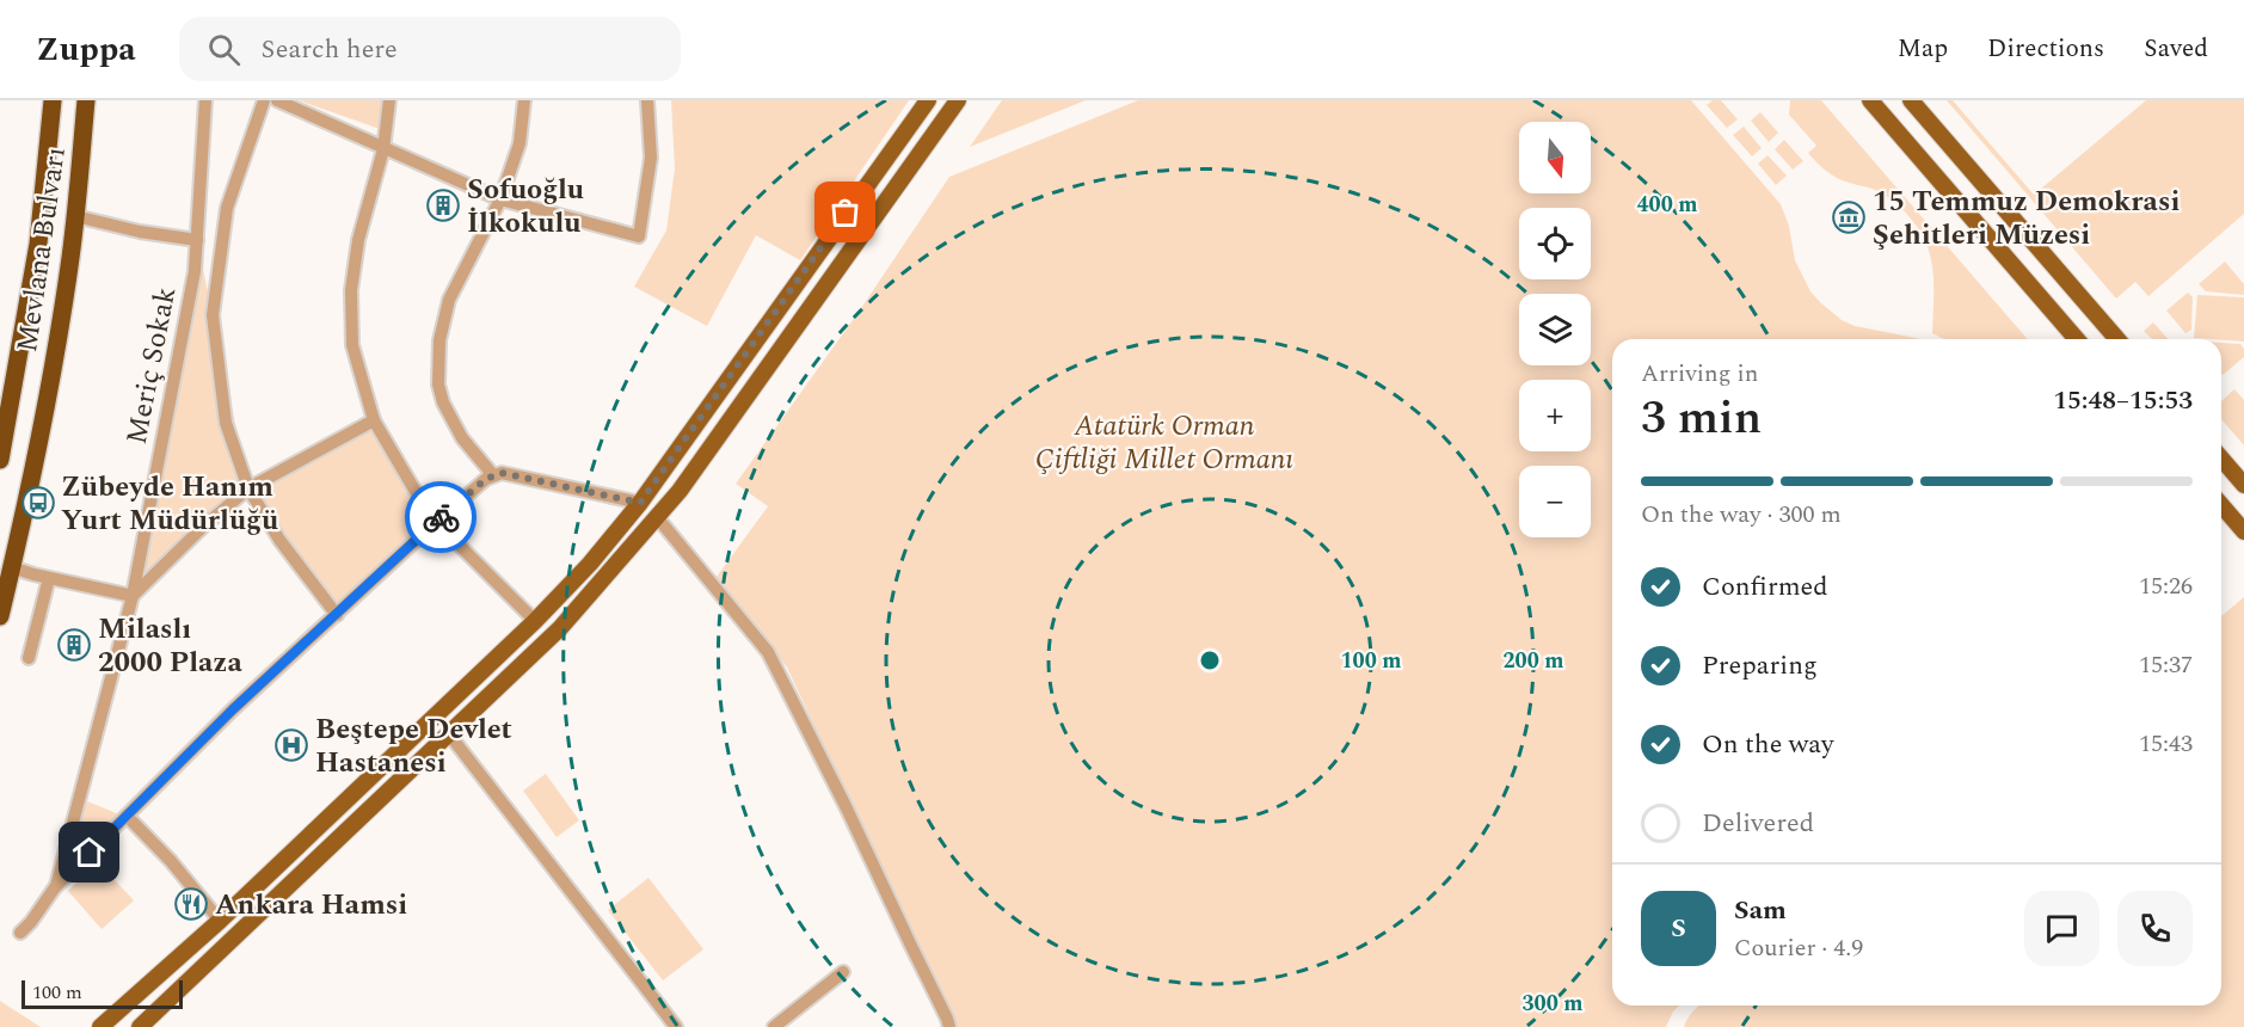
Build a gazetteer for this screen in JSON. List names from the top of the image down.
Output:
{
  "streets": {
    "highway": ["Mevlana Bulvarı"],
    "street": ["Meriç Sokak"]
  },
  "parks": ["Atatürk Orman Çiftliği Millet Ormanı"],
  "places": {
    "building": ["Sofuoğlu İlkokulu", "Milaslı 2000 Plaza"],
    "museum": ["15 Temmuz Demokrasi Şehitleri Müzesi"],
    "bus stop": ["Zübeyde Hanım Yurt Müdürlüğü"],
    "hospital": ["Beştepe Devlet Hastanesi"],
    "restaurant": ["Ankara Hamsi"]
  },
  "scale_bar": "100 m",
  "north": "bottom",
  "page": {
    "header": "Zuppa",
    "search": "Search here",
    "nav": ["Map", "Directions", "Saved"],
    "map_buttons": ["+", "−"],
    "heading": ["3 min", "Arriving in", "15:48–15:53"],
    "panel": ["Sam", "Courier · 4.9"],
    "bar": "On the way · 300 m",
    "list": [
      ["Confirmed", "15:26"],
      ["Preparing", "15:37"],
      ["On the way", "15:43"],
      "Delivered"
    ],
    "round": "S",
    "scale": "100 m"
  },
  "rings": [
    "400 m",
    "100 m",
    "200 m",
    "300 m"
  ]
}
